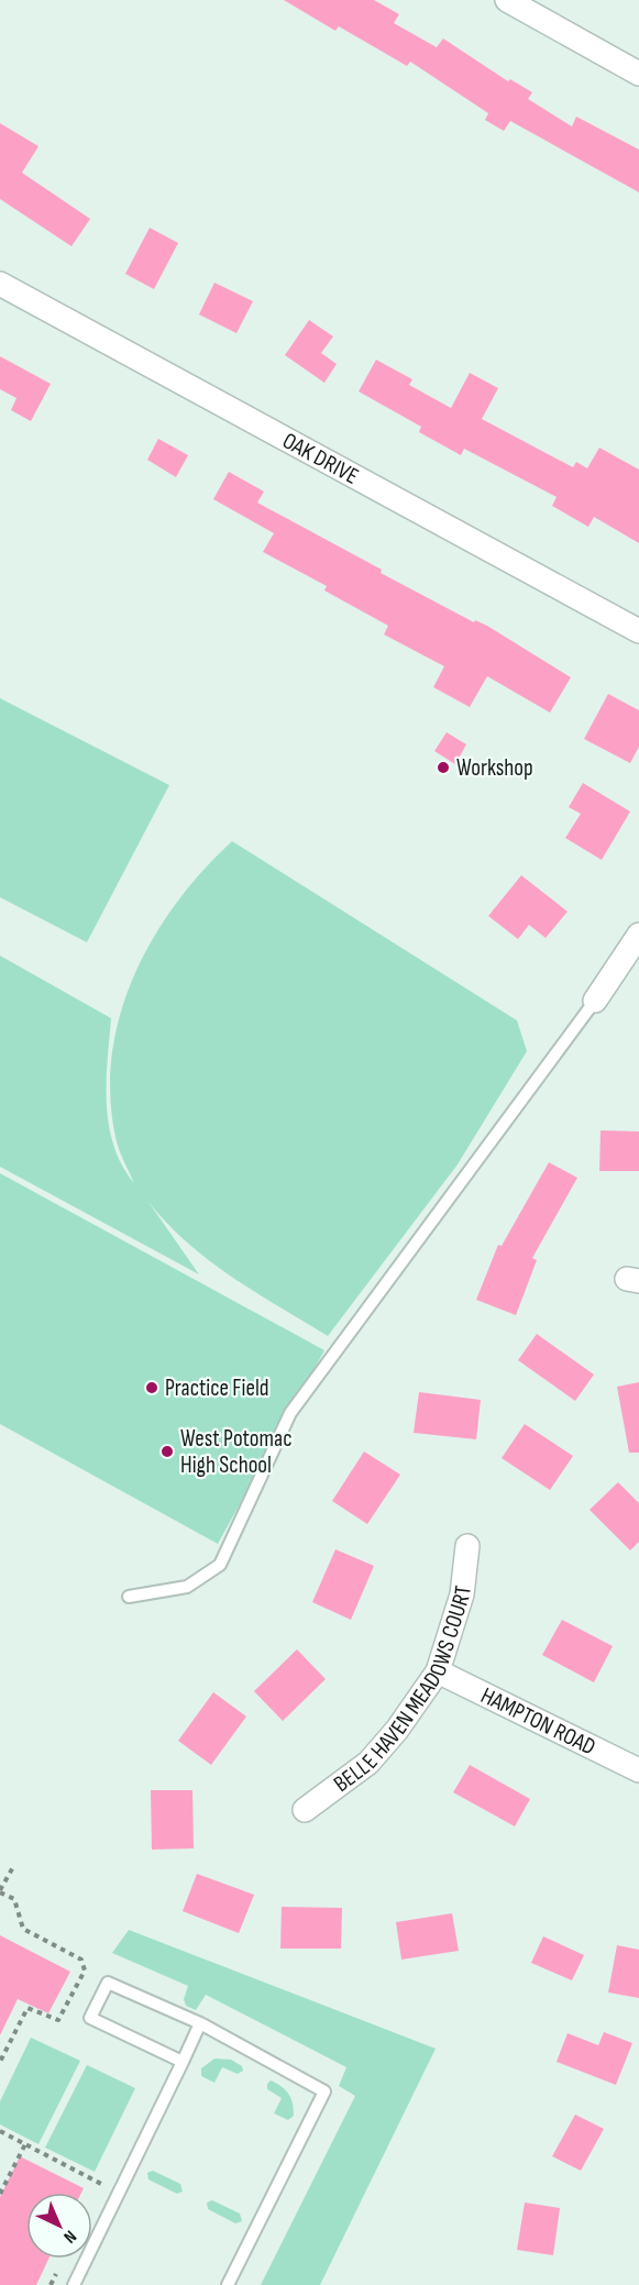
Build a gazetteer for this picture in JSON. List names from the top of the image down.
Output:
{
  "streets": {
    "street": ["OAK DRIVE", "BELLE HAVEN MEADOWS COURT", "HAMPTON ROAD"]
  },
  "crossings": [
    ["BELLE HAVEN MEADOWS COURT", "HAMPTON ROAD"]
  ],
  "places": ["Workshop", "Practice Field", "West Potomac High School"],
  "north": "bottom right"
}
